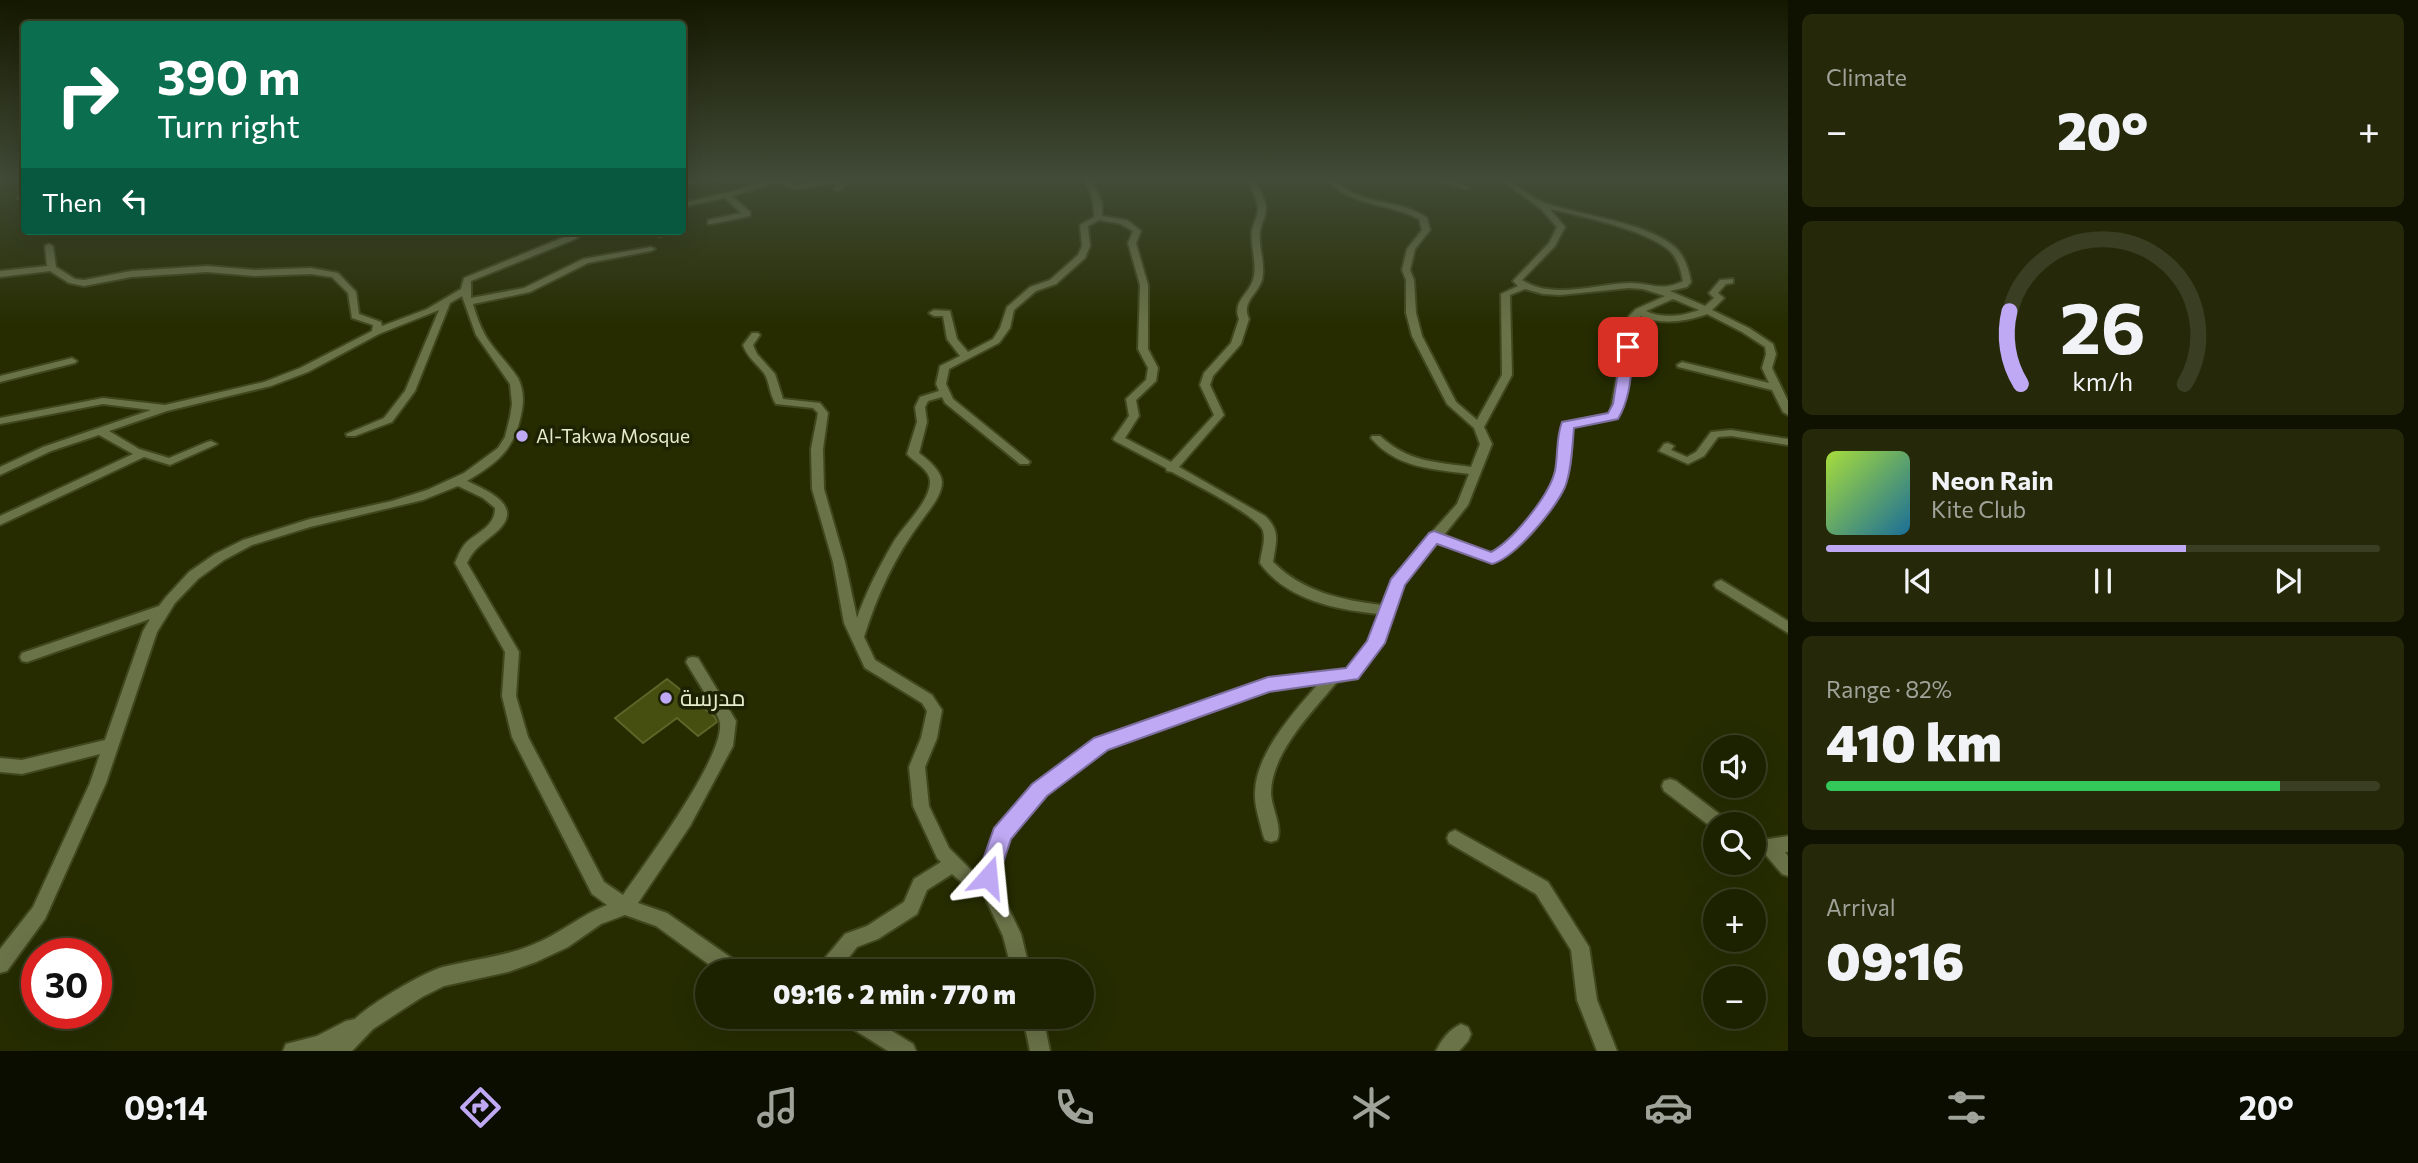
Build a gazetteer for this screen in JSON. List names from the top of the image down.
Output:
{
  "places": ["Al-Takwa Mosque", "مدرسة"],
  "page": {
    "tile": [
      "Climate",
      ["Range · 82%", "410 km"],
      ["Arrival", "09:16"]
    ],
    "turn": ["390 m", "Turn right"],
    "heat": ["−", "20°", "+"],
    "then": "Then",
    "song": ["Neon Rain", "Kite Club"],
    "map_buttons": ["+", "−"],
    "limit": "30",
    "trip": "09:16 · 2 min · 770 m",
    "tabs": ["09:14", "20°"],
    "gauge": ["26", "km/h"]
  }
}
